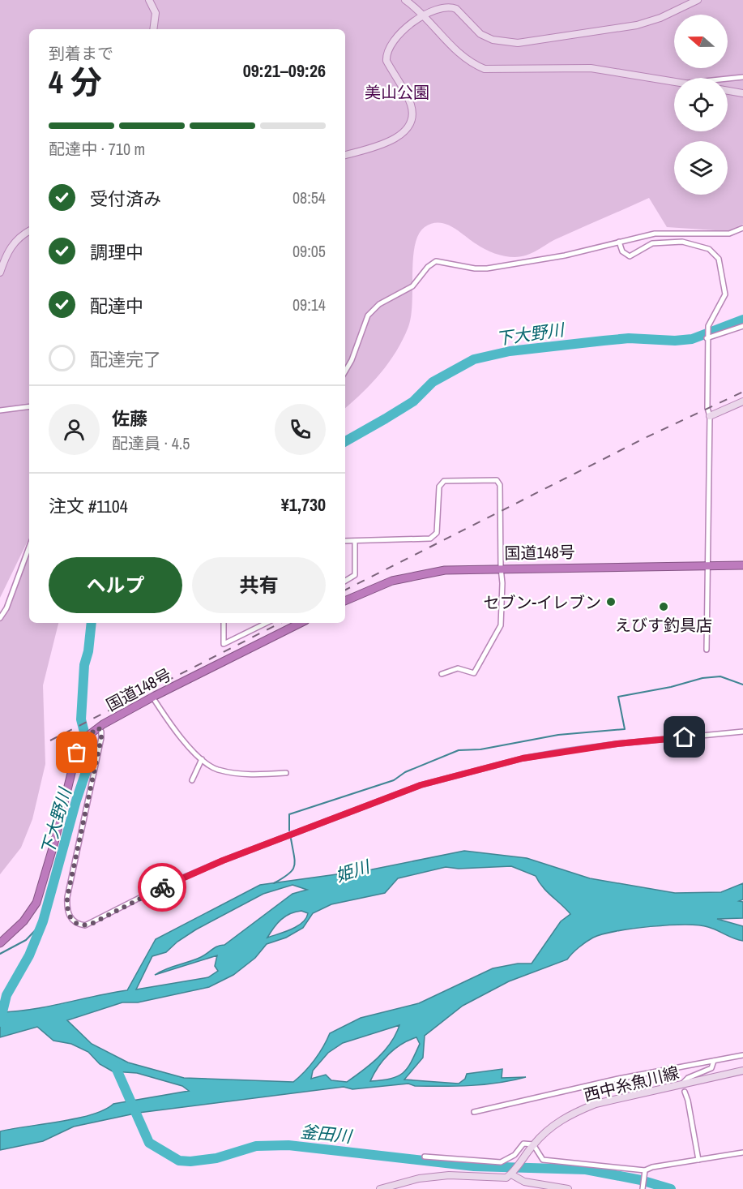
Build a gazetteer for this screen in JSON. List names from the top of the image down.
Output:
{
  "streets": {
    "highway": ["国道148号"],
    "street": ["西中糸魚川線"]
  },
  "water": ["下大野川", "姫川", "釜田川"],
  "parks": ["美山公園"],
  "places": ["セブン-イレブン", "えびす釣具店"],
  "north": "left",
  "page": {
    "heading": ["4 分", "到着まで", "09:21–09:26"],
    "panel": [
      "佐藤",
      "配達員 · 4.5",
      "注文 #1104",
      "¥1,730"
    ],
    "bar": "配達中 · 710 m",
    "list": [
      ["受付済み", "08:54"],
      ["調理中", "09:05"],
      ["配達中", "09:14"],
      "配達完了"
    ],
    "buttons": ["ヘルプ", "共有"]
  }
}
